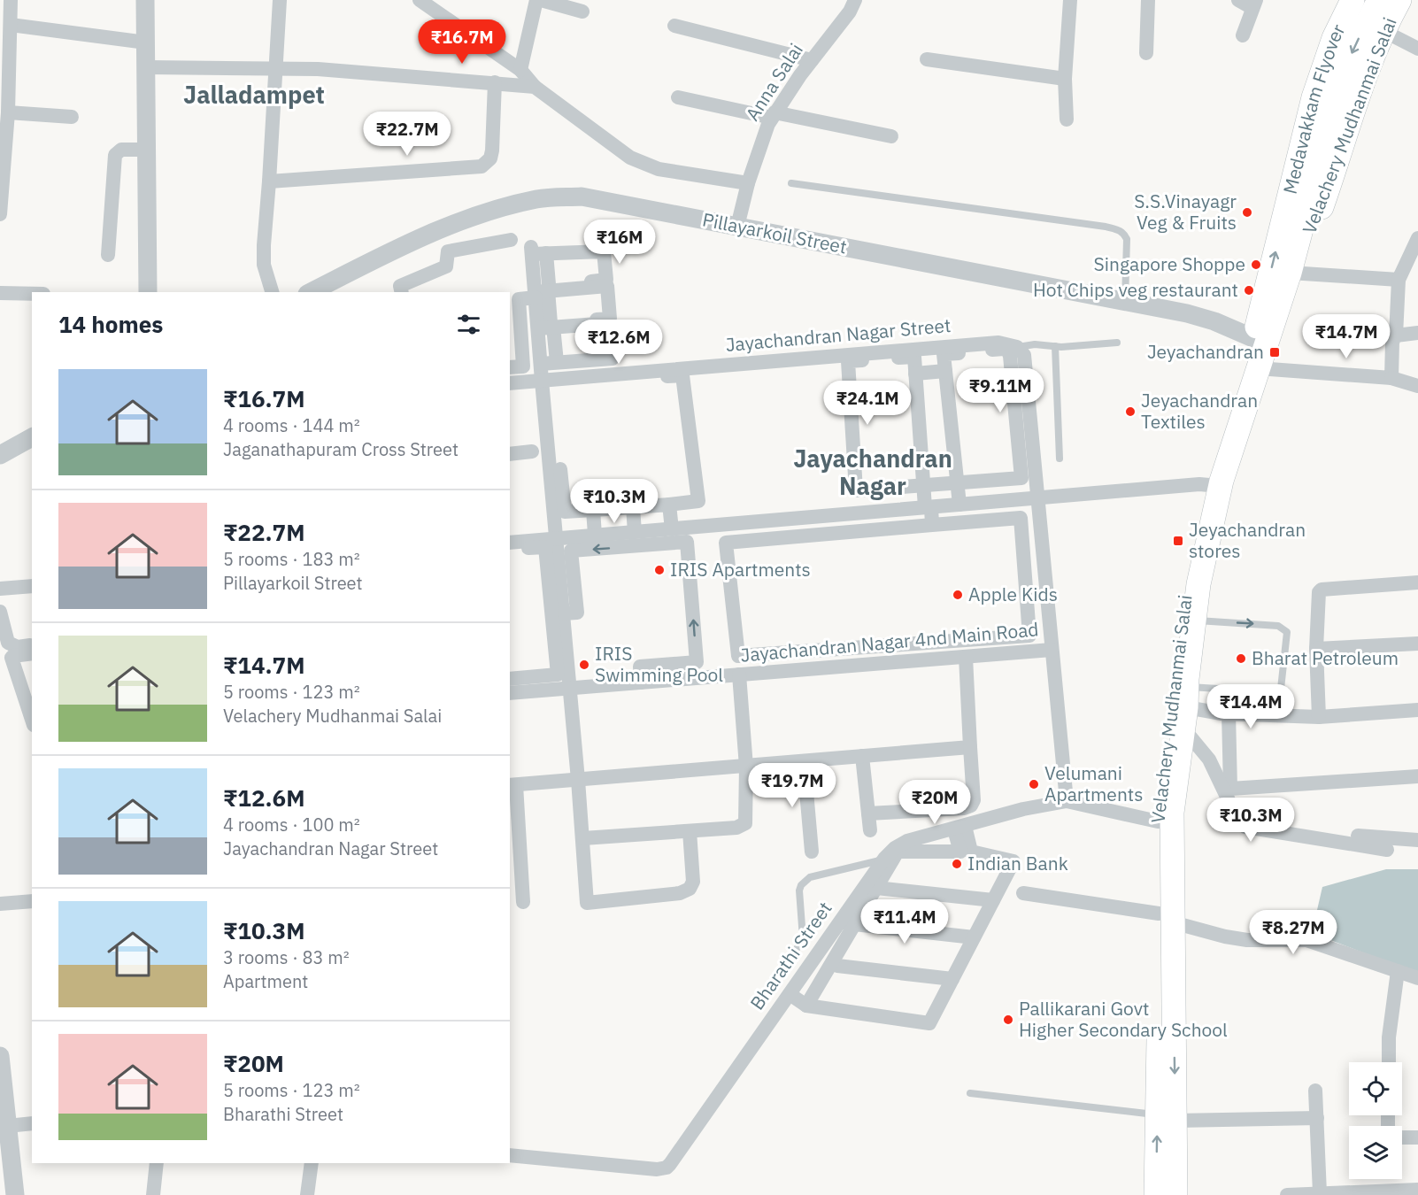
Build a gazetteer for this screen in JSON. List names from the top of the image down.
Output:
{
  "streets": {
    "main road": ["Medavakkam Flyover", "Velachery Mudhanmai Salai"],
    "street": [
      "Anna Salai",
      "Pillayarkoil Street",
      "Jayachandran Nagar Street",
      "Jayachandran Nagar 4nd Main Road",
      "Bharathi Street"
    ]
  },
  "crossings": [
    ["Anna Salai", "Pillayarkoil Street"],
    ["Medavakkam Flyover", "Velachery Mudhanmai Salai"],
    ["Velachery Mudhanmai Salai", "Pillayarkoil Street"],
    ["Velachery Mudhanmai Salai", "Bharathi Street"]
  ],
  "districts": ["Jalladampet", "Jayachandran Nagar"],
  "places": {
    "other": [
      "S.S.Vinayagr Veg & Fruits",
      "Singapore Shoppe",
      "Hot Chips veg restaurant",
      "Jeyachandran Textiles",
      "IRIS Apartments",
      "Apple Kids",
      "Bharat Petroleum",
      "IRIS Swimming Pool",
      "Velumani Apartments",
      "Indian Bank",
      "Pallikarani Govt Higher Secondary School"
    ],
    "transit": ["Jeyachandran", "Jeyachandran stores"]
  },
  "page": {
    "price": [
      "₹16.7M",
      "₹22.7M",
      "₹16M",
      "₹14.7M",
      "₹12.6M",
      "₹9.11M",
      "₹24.1M",
      "₹10.3M",
      "₹14.4M",
      "₹19.7M",
      "₹20M",
      "₹10.3M",
      "₹11.4M",
      "₹8.27M"
    ],
    "heading": "14 homes",
    "list": [
      {
        "name": "₹16.7M",
        "note": "4 rooms · 144 m² · Jaganathapuram Cross Street"
      },
      {
        "name": "₹22.7M",
        "note": "5 rooms · 183 m² · Pillayarkoil Street"
      },
      {
        "name": "₹14.7M",
        "note": "5 rooms · 123 m² · Velachery Mudhanmai Salai"
      },
      {
        "name": "₹12.6M",
        "note": "4 rooms · 100 m² · Jayachandran Nagar Street"
      },
      {
        "name": "₹10.3M",
        "note": "3 rooms · 83 m² · Apartment"
      },
      {
        "name": "₹20M",
        "note": "5 rooms · 123 m² · Bharathi Street"
      }
    ]
  }
}
